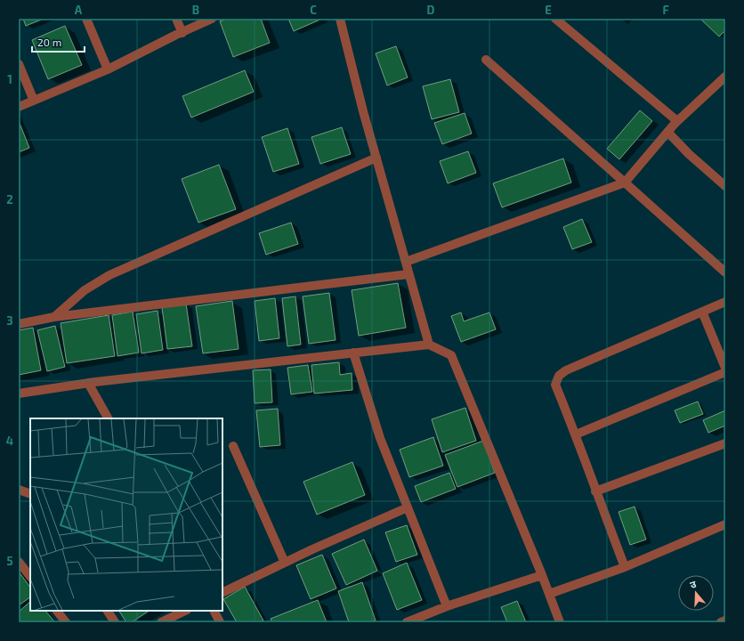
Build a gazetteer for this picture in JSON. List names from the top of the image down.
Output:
{
  "scale_bar": "20 m",
  "north": "top",
  "grid": {
    "columns": [
      "A",
      "B",
      "C",
      "D",
      "E",
      "F"
    ],
    "rows": [
      "1",
      "2",
      "3",
      "4",
      "5"
    ]
  }
}
